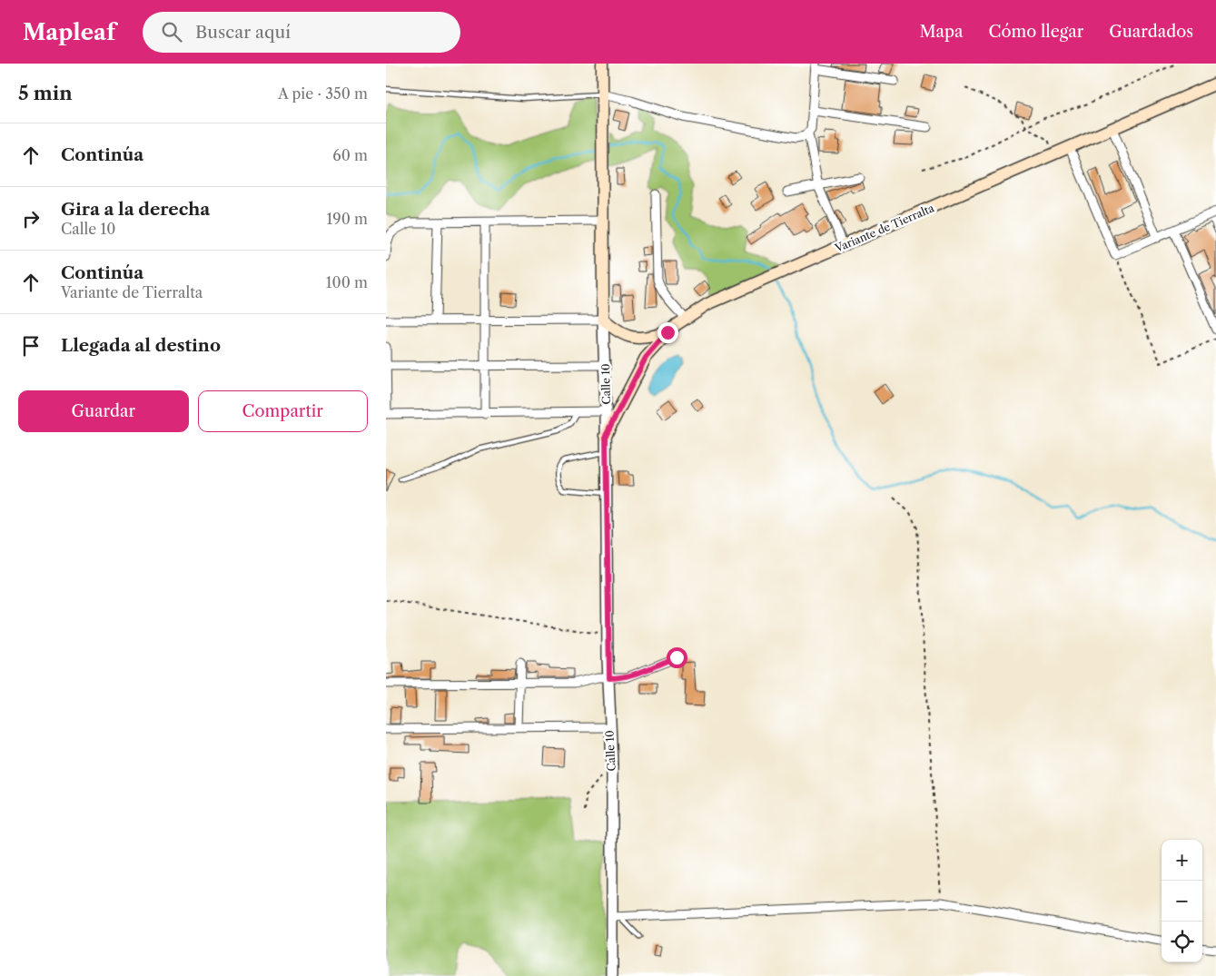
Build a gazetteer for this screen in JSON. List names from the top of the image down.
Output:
{
  "streets": {
    "main road": ["Variante de Tierralta", "Calle 10"]
  },
  "crossings": [
    ["Variante de Tierralta", "Calle 10"]
  ],
  "page": {
    "header": "Mapleaf",
    "search": "Buscar aquí",
    "nav": ["Mapa", "Cómo llegar", "Guardados"],
    "heading": ["5 min", "A pie · 350 m"],
    "list": [
      ["Continúa", "60 m"],
      ["Gira a la derecha", "Calle 10", "190 m"],
      ["Continúa", "Variante de Tierralta", "100 m"],
      "Llegada al destino"
    ],
    "buttons": ["Guardar", "Compartir"],
    "map_buttons": ["+", "−"]
  }
}
